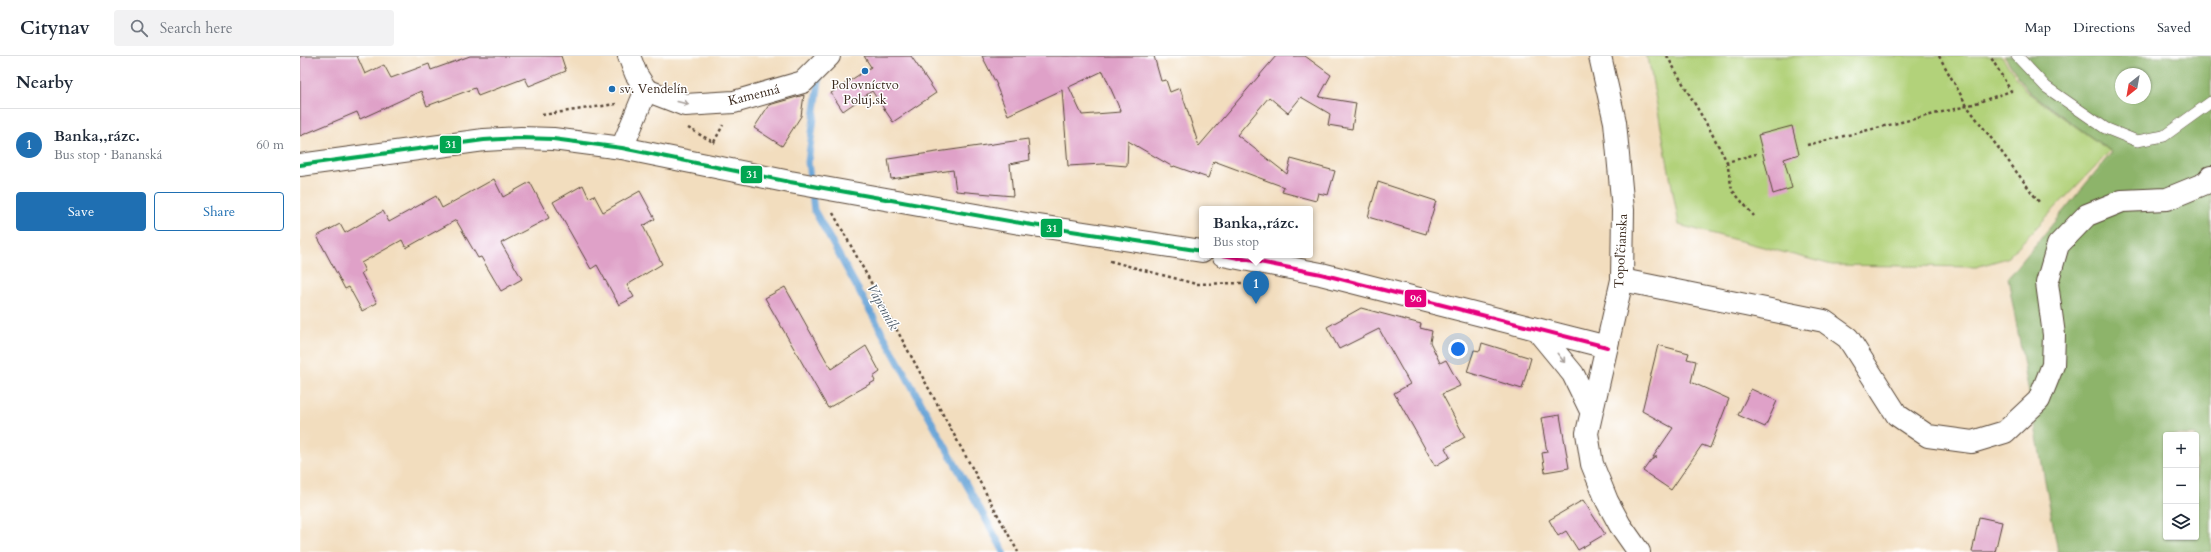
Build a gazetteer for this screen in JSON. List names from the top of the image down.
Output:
{
  "streets": {
    "main road": ["Kamenná", "Topoľčianska"]
  },
  "water": ["Vápenník"],
  "places": ["Poľovníctvo Poluj.sk", "sv. Vendelín"],
  "lines": ["transit line 31", "transit line 96"],
  "north": "bottom left",
  "page": {
    "header": "Citynav",
    "search": "Search here",
    "nav": ["Map", "Directions", "Saved"],
    "heading": "Nearby",
    "list": [
      {
        "mark": "1",
        "name": "Banka,,rázc.",
        "note": "Bus stop · Bananská",
        "value": "60 m"
      }
    ],
    "buttons": ["Save", "Share"],
    "popup": ["Banka,,rázc.", "Bus stop"],
    "pins": "1",
    "map_buttons": ["+", "−"]
  }
}
